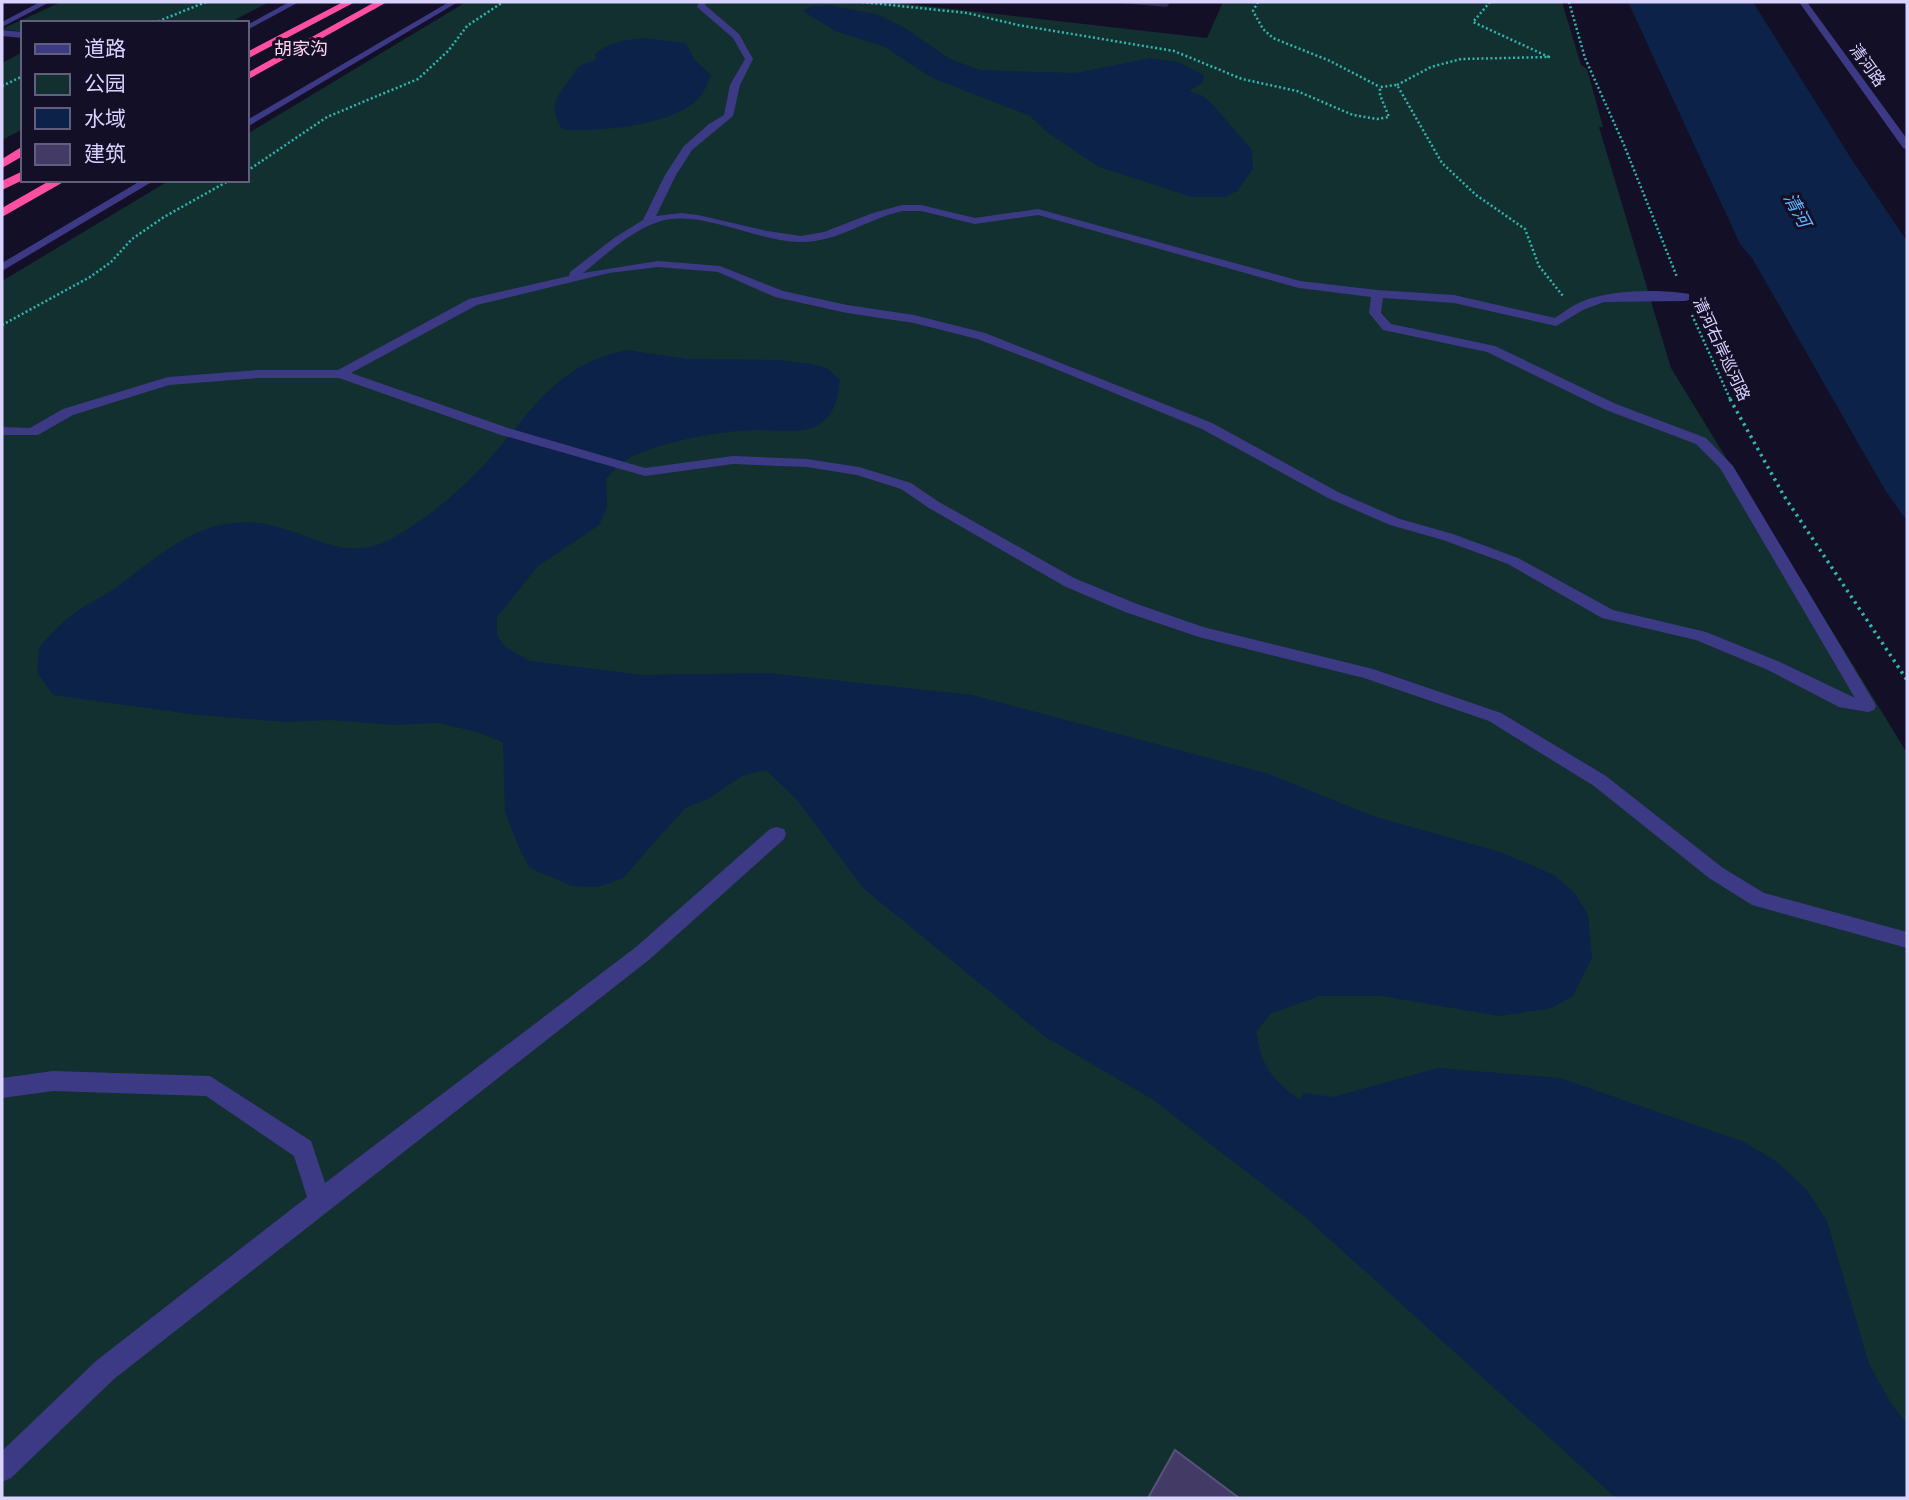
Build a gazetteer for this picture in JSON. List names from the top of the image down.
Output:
{
  "streets": {
    "street": ["清河路"],
    "path": ["清河右岸巡河路"]
  },
  "districts": ["胡家沟"],
  "water": ["清河"],
  "legend": [
    "道路",
    "公园",
    "水域",
    "建筑"
  ]
}
